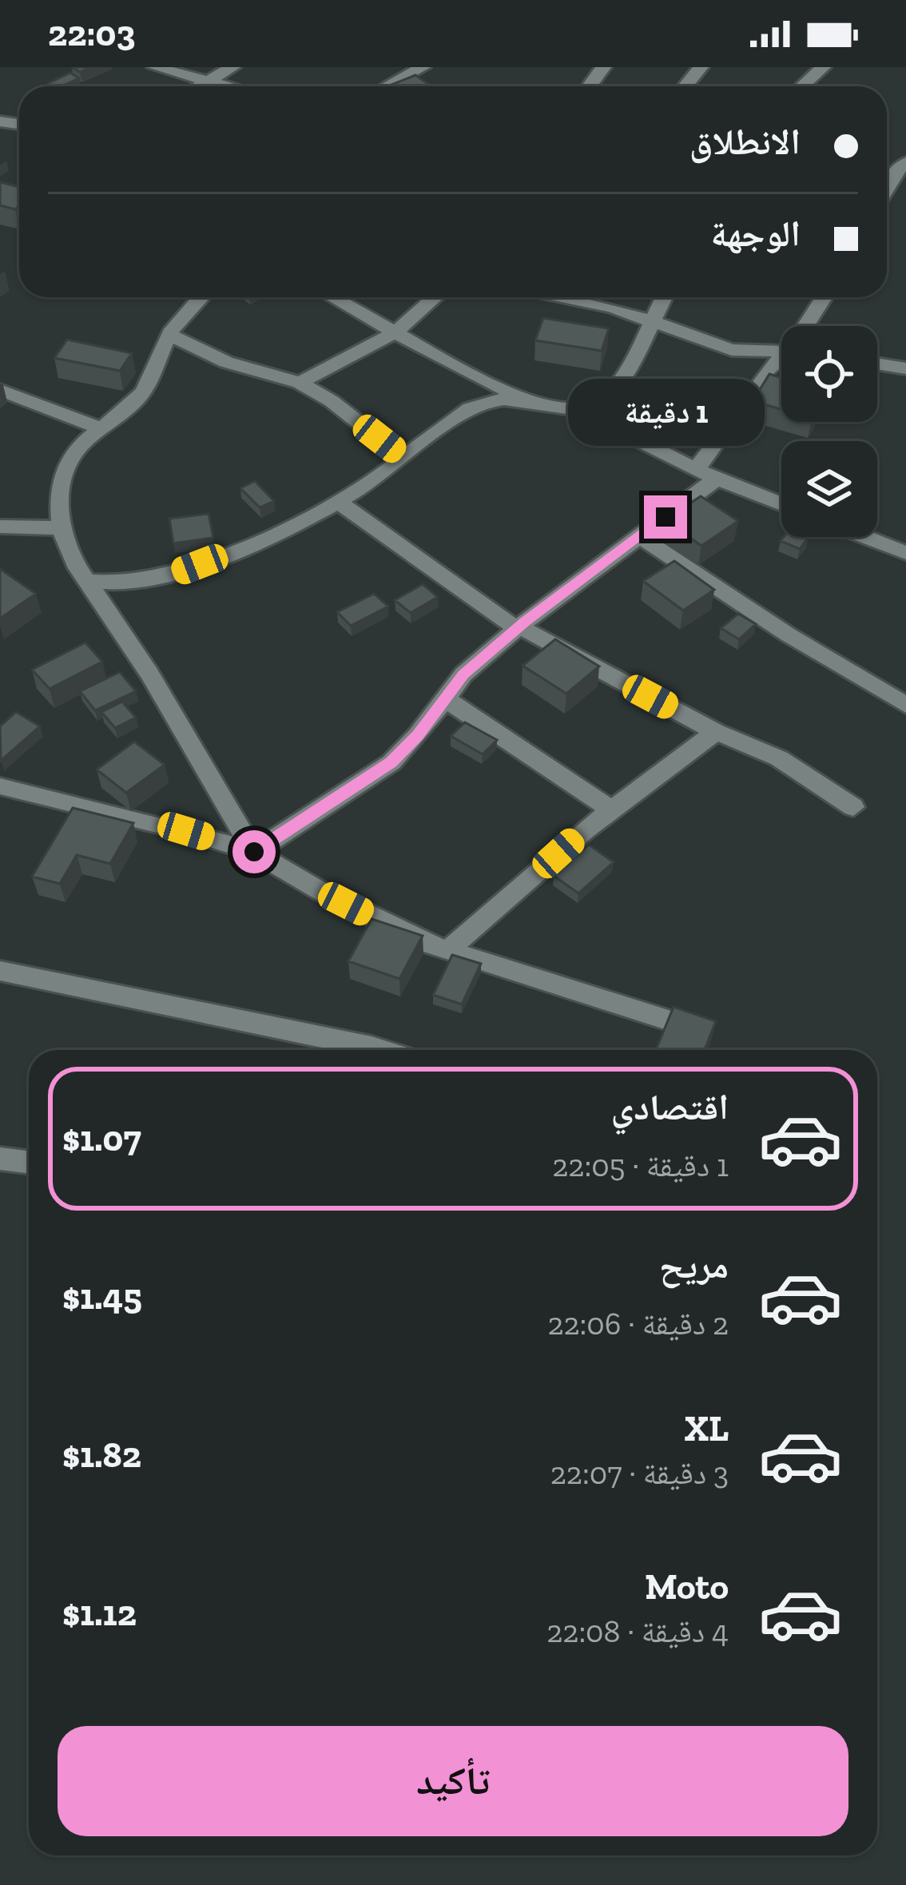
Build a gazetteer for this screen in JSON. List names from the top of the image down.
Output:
{
  "page": {
    "status": "22:03",
    "banner": ["الانطلاق", "الوجهة"],
    "bubble": "1 دقيقة",
    "list": [
      {
        "name": "اقتصادي",
        "note": "1 دقيقة · 22:05",
        "value": "$1.07"
      },
      {
        "name": "مريح",
        "note": "2 دقيقة · 22:06",
        "value": "$1.45"
      },
      {
        "name": "XL",
        "note": "3 دقيقة · 22:07",
        "value": "$1.82"
      },
      {
        "name": "Moto",
        "note": "4 دقيقة · 22:08",
        "value": "$1.12"
      }
    ],
    "buttons": "تأكيد"
  }
}
